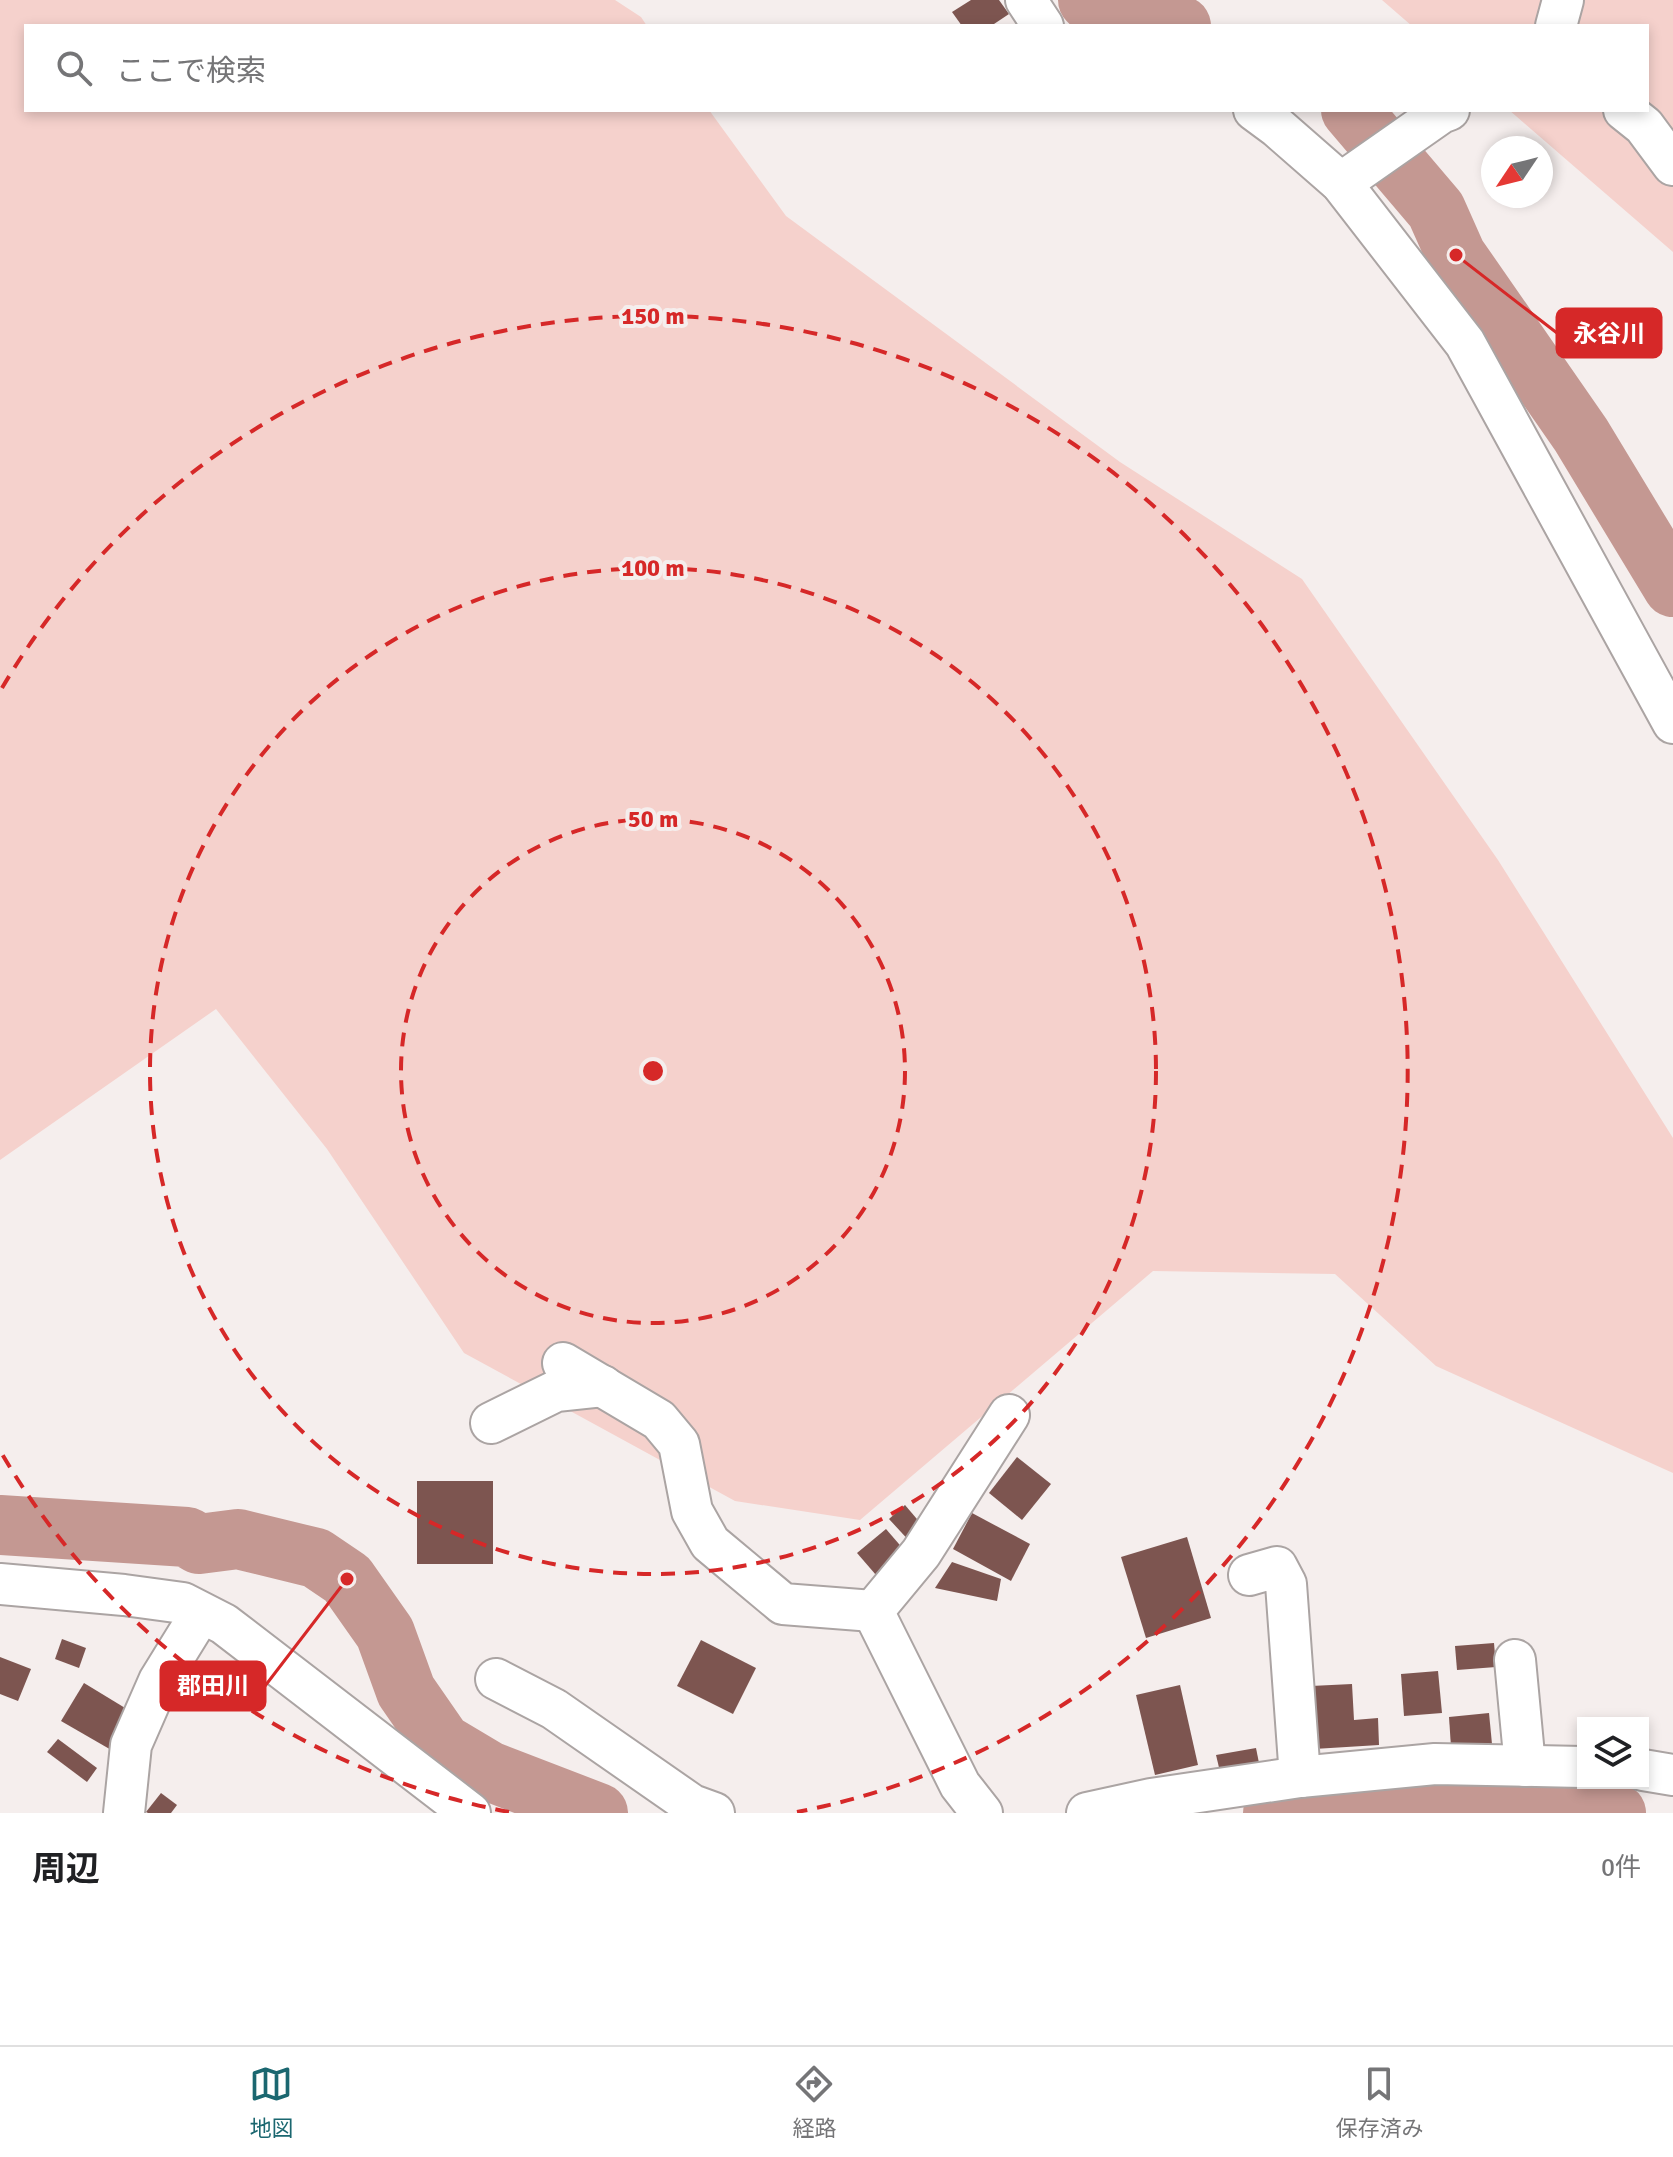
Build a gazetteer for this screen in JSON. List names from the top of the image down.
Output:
{
  "places": ["永谷川", "郡田川"],
  "north": "bottom left",
  "page": {
    "search": "ここで検索",
    "heading": ["周辺", "0件"],
    "nav": ["地図", "経路", "保存済み"]
  },
  "rings": ["150 m", "100 m", "50 m"]
}
